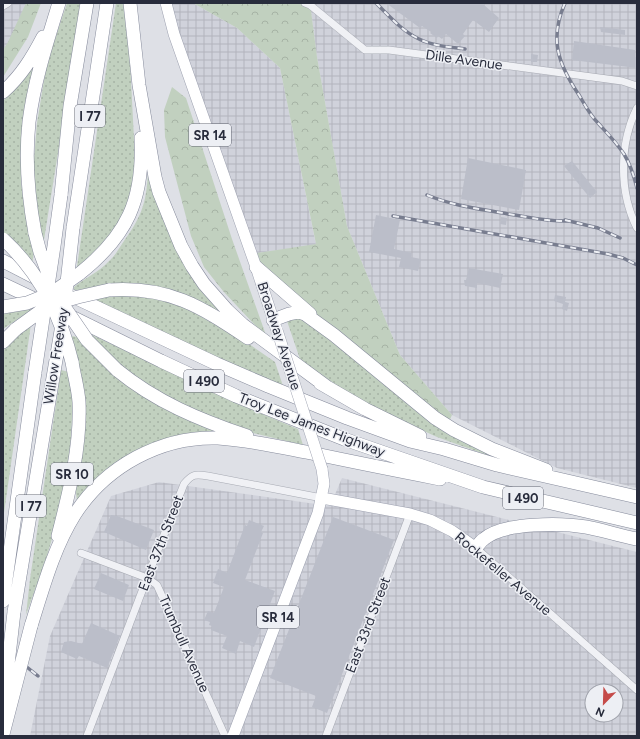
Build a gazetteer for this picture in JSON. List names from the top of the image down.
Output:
{
  "streets": {
    "highway": [
      "I 77",
      "Willow Freeway",
      "I 490",
      "Troy Lee James Highway",
      "SR 10"
    ],
    "main road": ["SR 14", "Broadway Avenue", "Rockefeller Avenue"],
    "street": [
      "Dille Avenue",
      "East 37th Street",
      "East 33rd Street",
      "Trumbull Avenue"
    ]
  },
  "crossings": [
    ["Broadway Avenue", "East 37th Street"],
    ["Broadway Avenue", "Rockefeller Avenue"],
    ["I 490", "Troy Lee James Highway"],
    ["East 37th Street", "Rockefeller Avenue"],
    ["East 37th Street", "Trumbull Avenue"],
    ["Rockefeller Avenue", "East 33rd Street"]
  ],
  "north": "bottom left"
}
